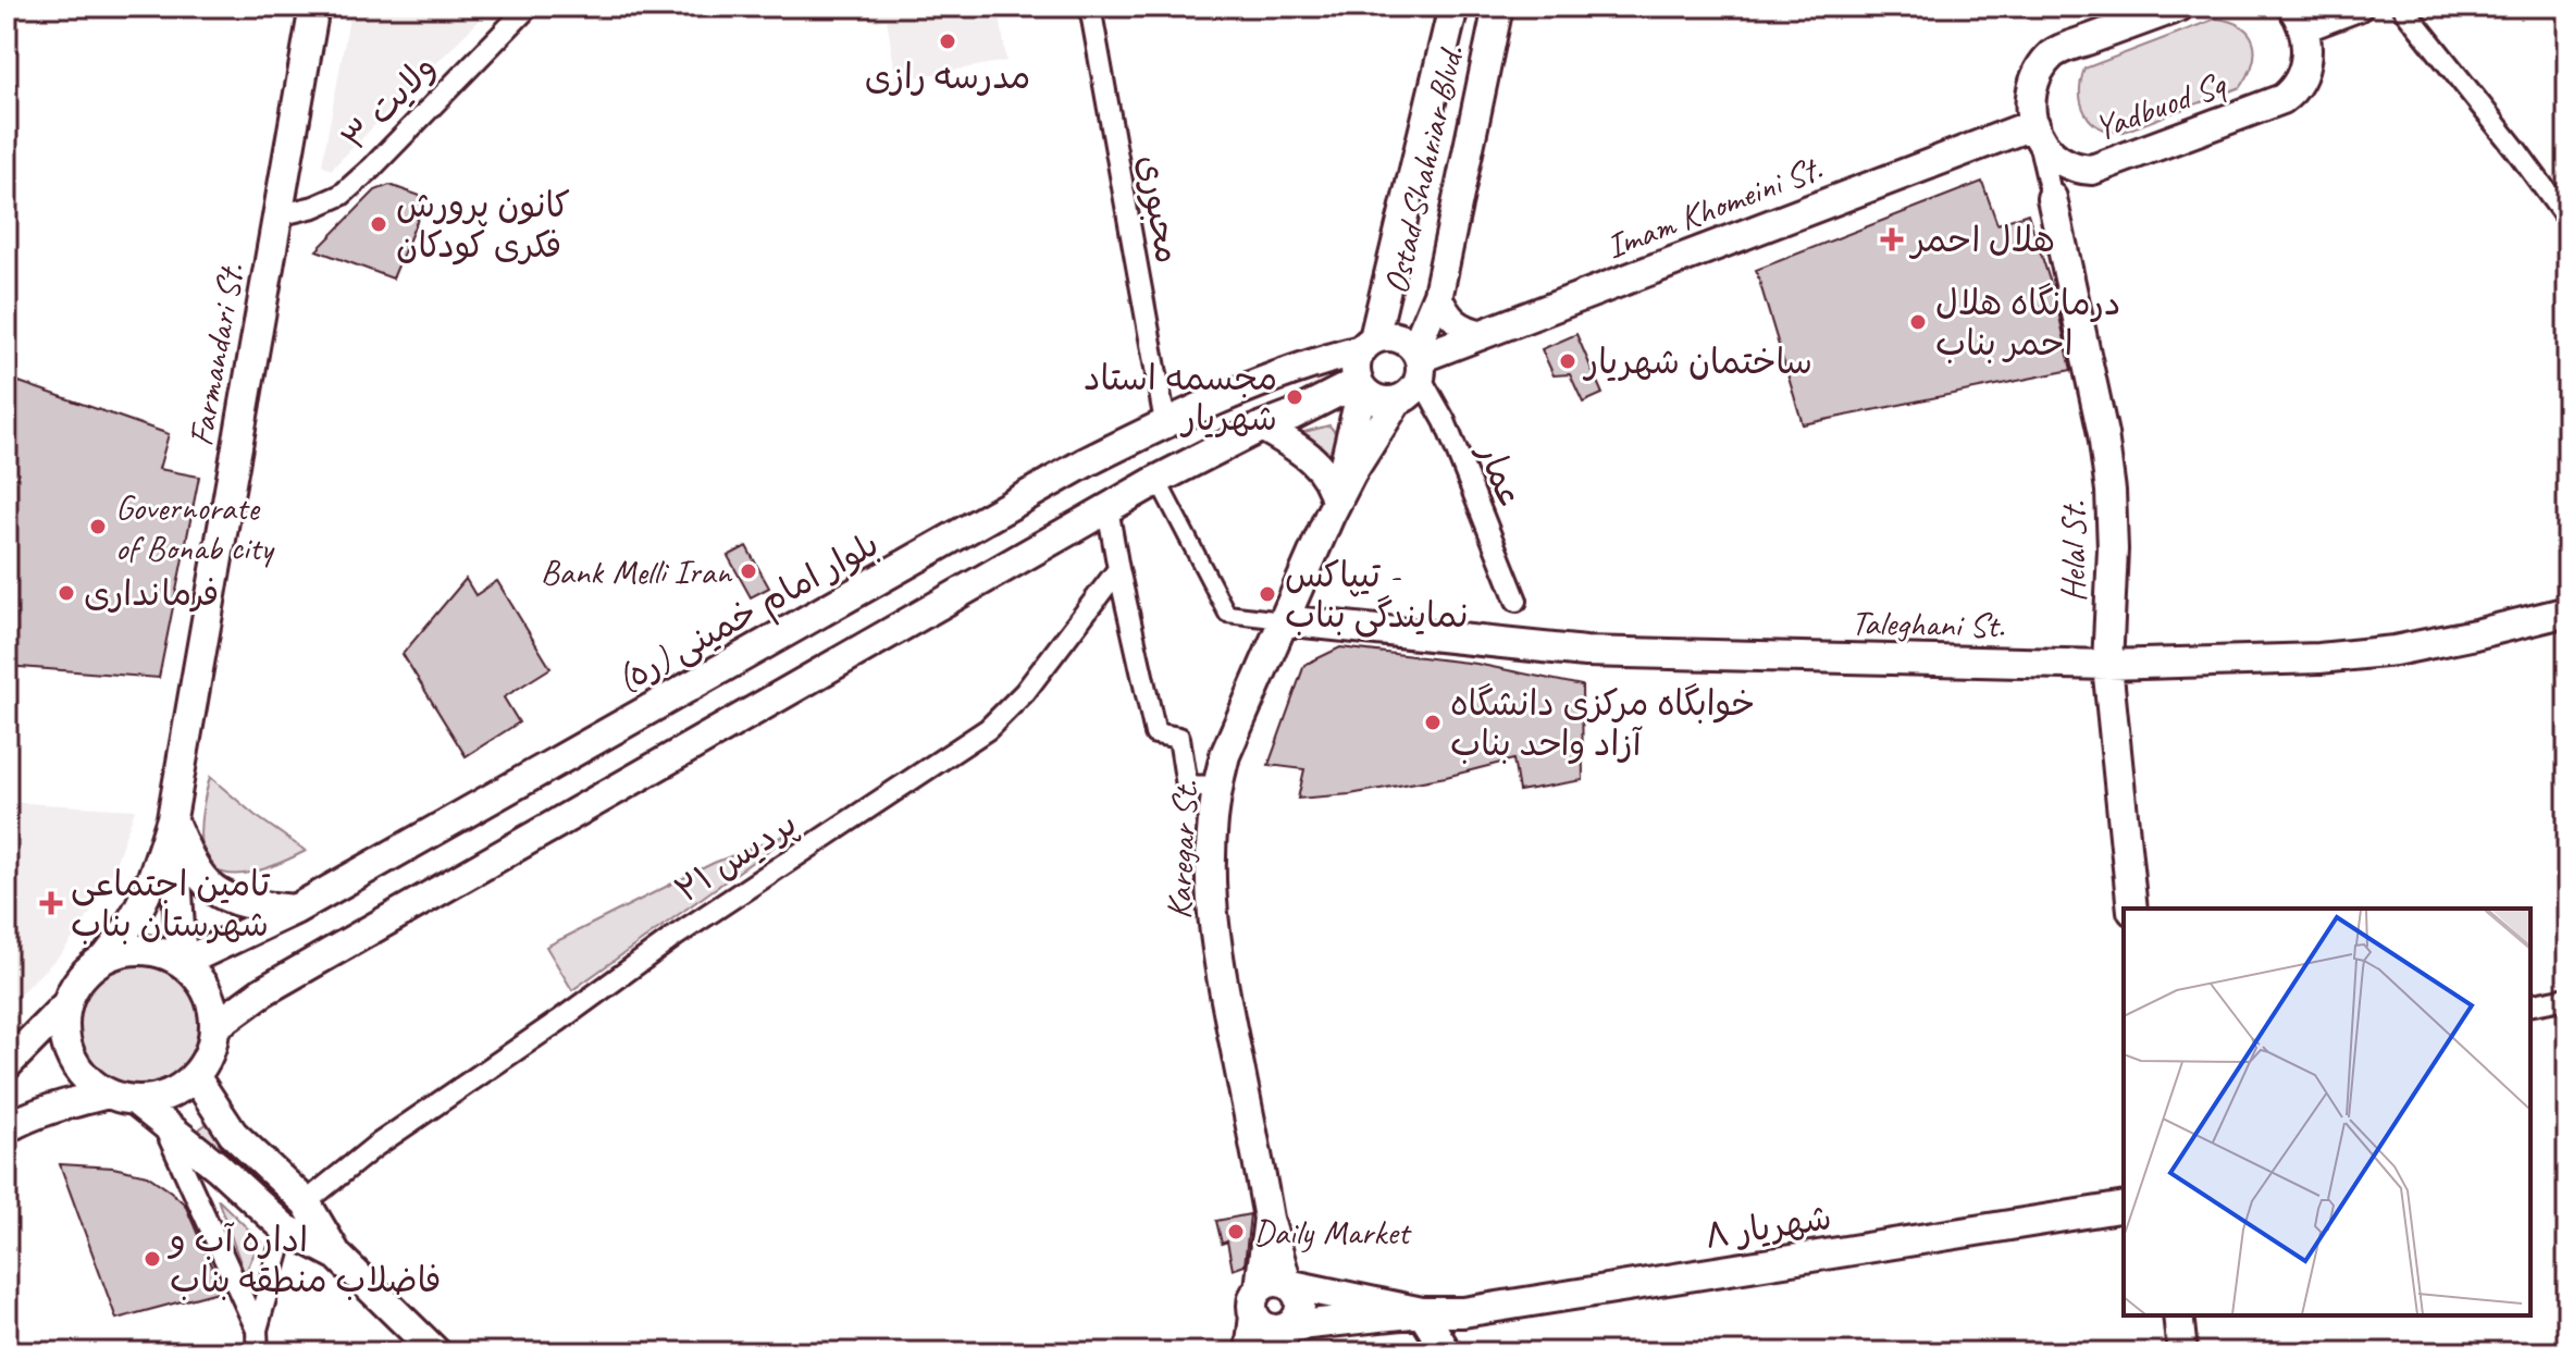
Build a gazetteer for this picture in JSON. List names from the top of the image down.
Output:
{
  "streets": {
    "main road": [
      "Yadbuod Sq",
      "Ostad Shahriar Blvd.",
      "Imam Khomeini St.",
      "Farmandari St.",
      "Helal St.",
      "بلوار امام خمینی (ره)",
      "Taleghani St.",
      "Karegar St.",
      "شهریار ۸"
    ],
    "street": [
      "ولایت ۳",
      "محبوری",
      "عمار",
      "پردیس ۲۱"
    ]
  },
  "crossings": [
    ["ولایت ۳", "Farmandari St."],
    ["Yadbuod Sq", "Imam Khomeini St."],
    ["Ostad Shahriar Blvd.", "Imam Khomeini St."],
    ["Ostad Shahriar Blvd.", "عمار"],
    ["Ostad Shahriar Blvd.", "بلوار امام خمینی (ره)"],
    ["Imam Khomeini St.", "عمار"],
    ["Imam Khomeini St.", "بلوار امام خمینی (ره)"],
    ["محبوری", "بلوار امام خمینی (ره)"],
    ["Farmandari St.", "بلوار امام خمینی (ره)"],
    ["عمار", "بلوار امام خمینی (ره)"],
    ["Helal St.", "Taleghani St."],
    ["Taleghani St.", "Karegar St."],
    ["Karegar St.", "شهریار ۸"]
  ],
  "places": {
    "other": [
      "مدرسه رازی",
      "کانون پرورش فکری کودکان",
      "درمانگاه هلال احمر بناب",
      "ساختمان شهریار",
      "مجسمه استاد شهریار",
      "Governorate of Bonab city",
      "Bank Melli Iran",
      "فرمانداری",
      "تیپاکس - نمایندگی بناب",
      "خوابگاه مرکزی دانشگاه آزاد واحد بناب",
      "Daily Market",
      "اداره آب و فاضلاب منطقه بناب"
    ],
    "health": ["هلال احمر", "تامین اجتماعی شهرستان بناب"]
  }
}
